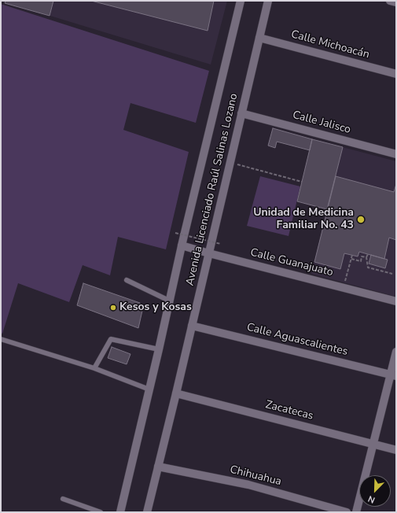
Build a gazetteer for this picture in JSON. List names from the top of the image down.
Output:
{
  "streets": {
    "street": [
      "Calle Michoacán",
      "Calle Jalisco",
      "Avenida Licenciado Raúl Salinas Lozano",
      "Calle Guanajuato",
      "Calle Aguascalientes",
      "Zacatecas",
      "Chihuahua"
    ]
  },
  "crossings": [
    ["Calle Michoacán", "Avenida Licenciado Raúl Salinas Lozano"],
    ["Calle Jalisco", "Avenida Licenciado Raúl Salinas Lozano"],
    ["Avenida Licenciado Raúl Salinas Lozano", "Calle Guanajuato"],
    ["Avenida Licenciado Raúl Salinas Lozano", "Calle Aguascalientes"],
    ["Avenida Licenciado Raúl Salinas Lozano", "Zacatecas"],
    ["Avenida Licenciado Raúl Salinas Lozano", "Chihuahua"]
  ],
  "places": ["Unidad de Medicina Familiar No. 43", "Kesos y Kosas"],
  "north": "bottom left"
}
